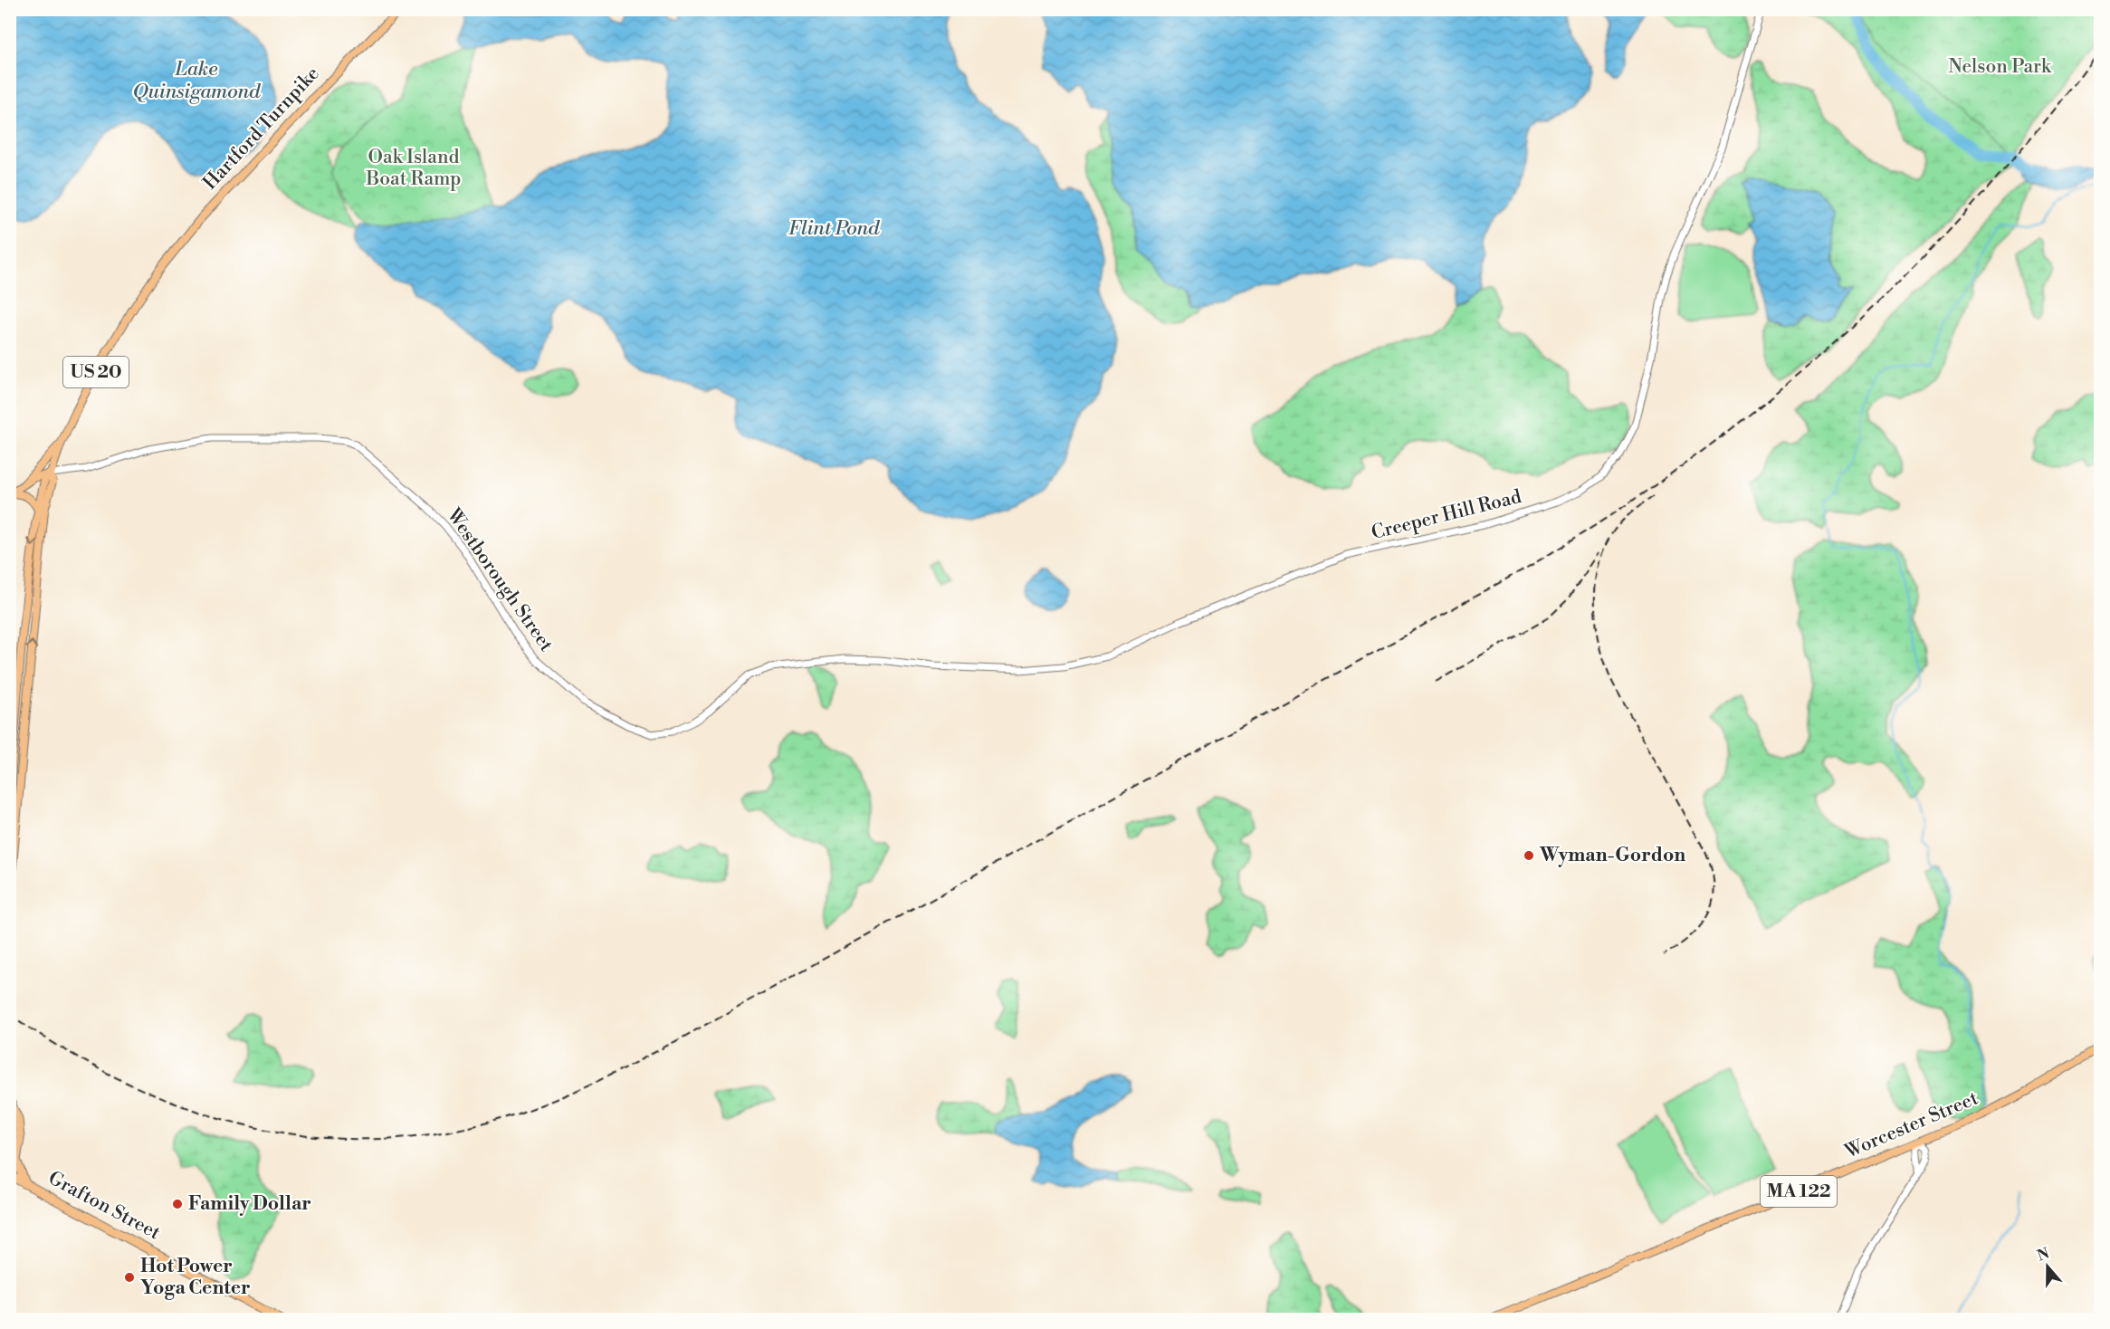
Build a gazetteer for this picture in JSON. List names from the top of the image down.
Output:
{
  "streets": {
    "highway": ["Grafton Street"],
    "main road": [
      "Hartford Turnpike",
      "US 20",
      "Worcester Street",
      "MA 122"
    ],
    "street": ["Creeper Hill Road", "Westborough Street"]
  },
  "crossings": [
    ["Hartford Turnpike", "US 20"],
    ["US 20", "Westborough Street"],
    ["Creeper Hill Road", "Westborough Street"]
  ],
  "water": ["Lake Quinsigamond", "Flint Pond"],
  "parks": ["Nelson Park", "Oak Island Boat Ramp"],
  "places": ["Wyman-Gordon", "Family Dollar", "Hot Power Yoga Center"],
  "north": "top"
}
